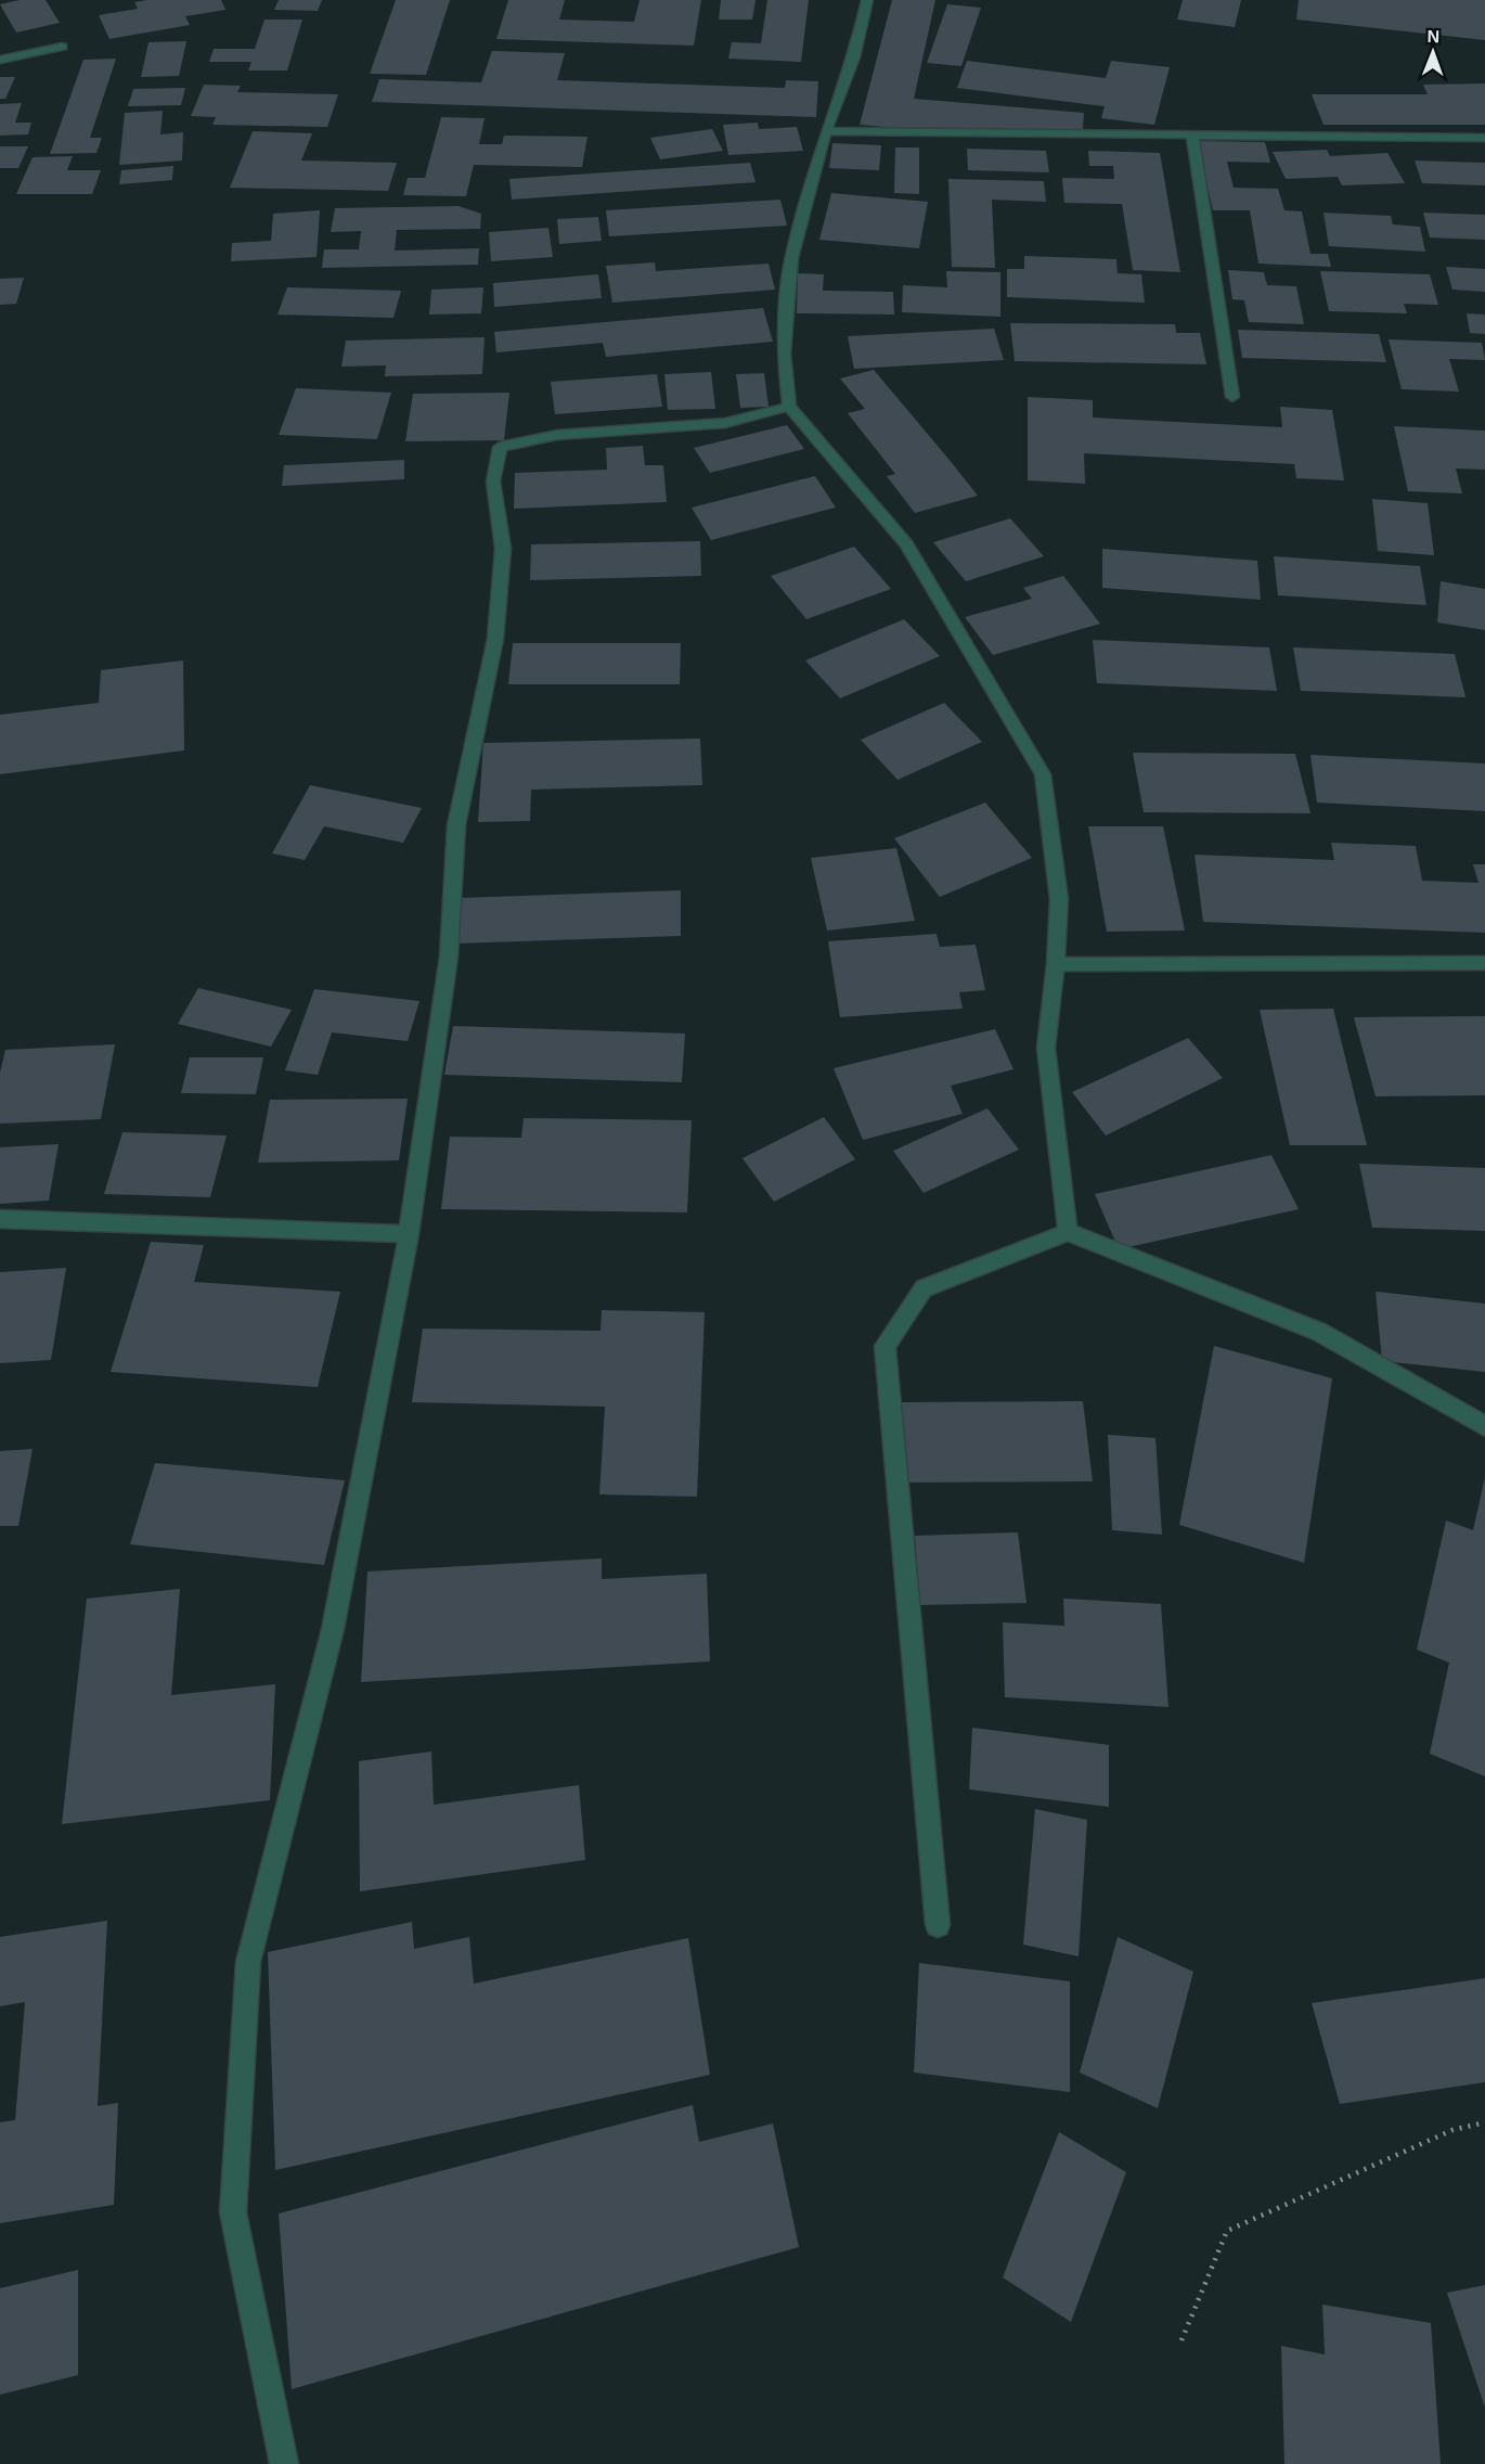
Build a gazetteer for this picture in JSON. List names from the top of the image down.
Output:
{
  "north": "top"
}
